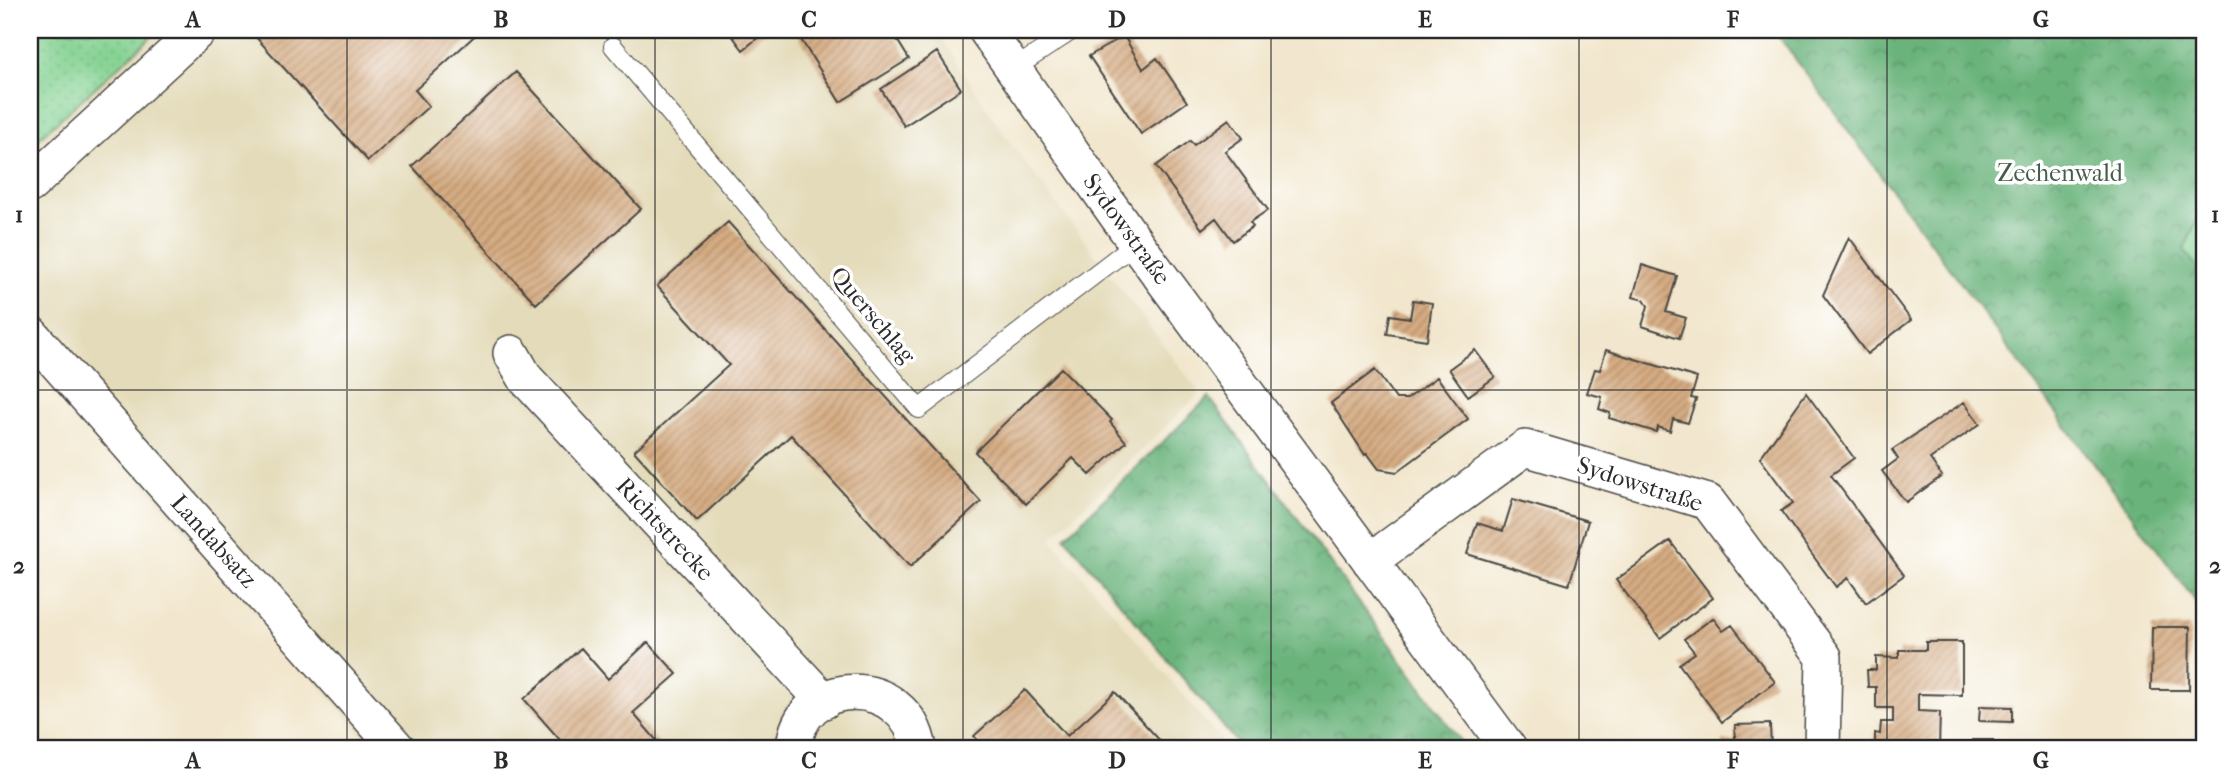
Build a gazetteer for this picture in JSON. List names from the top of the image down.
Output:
{
  "streets": {
    "street": ["Sydowstraße", "Richtstrecke", "Landabsatz"],
    "lane": ["Querschlag"]
  },
  "crossings": [
    ["Sydowstraße", "Querschlag"]
  ],
  "parks": ["Zechenwald"],
  "grid": {
    "columns": [
      "A",
      "B",
      "C",
      "D",
      "E",
      "F",
      "G"
    ],
    "rows": ["1", "2"]
  }
}
